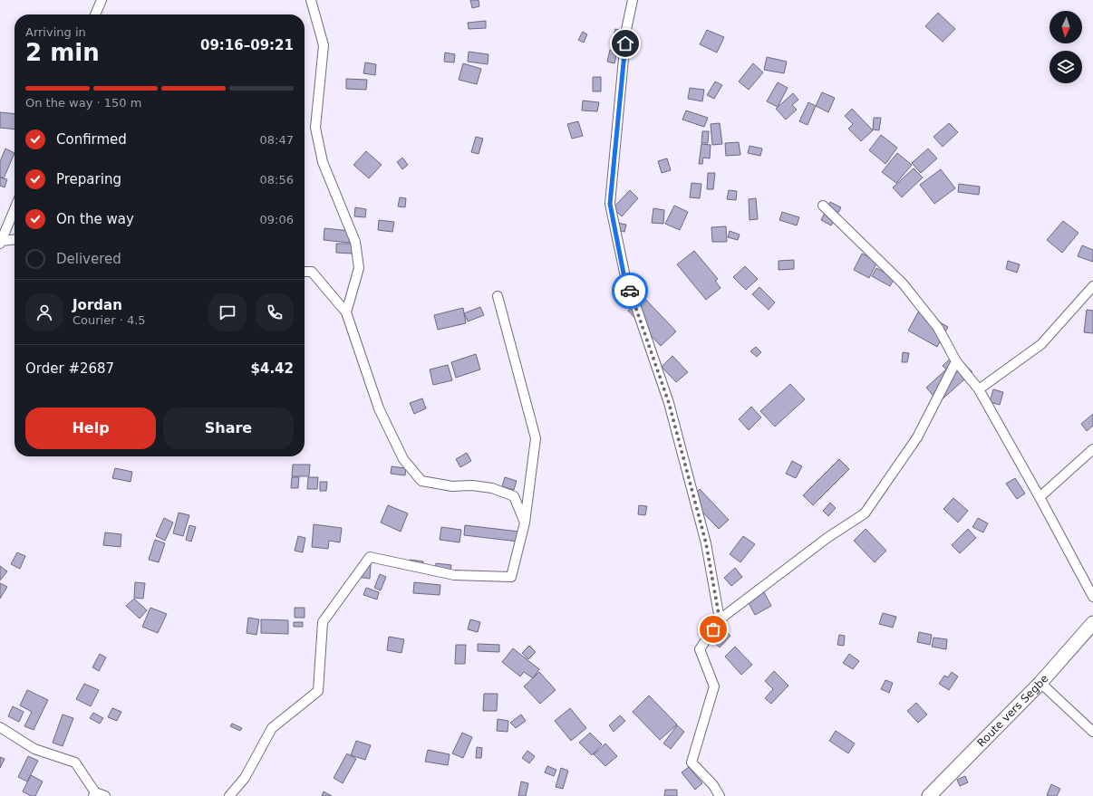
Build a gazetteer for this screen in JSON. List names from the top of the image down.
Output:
{
  "streets": {
    "main road": ["Route vers Segbe"]
  },
  "north": "bottom",
  "page": {
    "heading": ["2 min", "Arriving in", "09:16–09:21"],
    "panel": [
      "Jordan",
      "Courier · 4.5",
      "Order #2687",
      "$4.42"
    ],
    "bar": "On the way · 150 m",
    "list": [
      ["Confirmed", "08:47"],
      ["Preparing", "08:56"],
      ["On the way", "09:06"],
      "Delivered"
    ],
    "buttons": ["Help", "Share"]
  }
}
